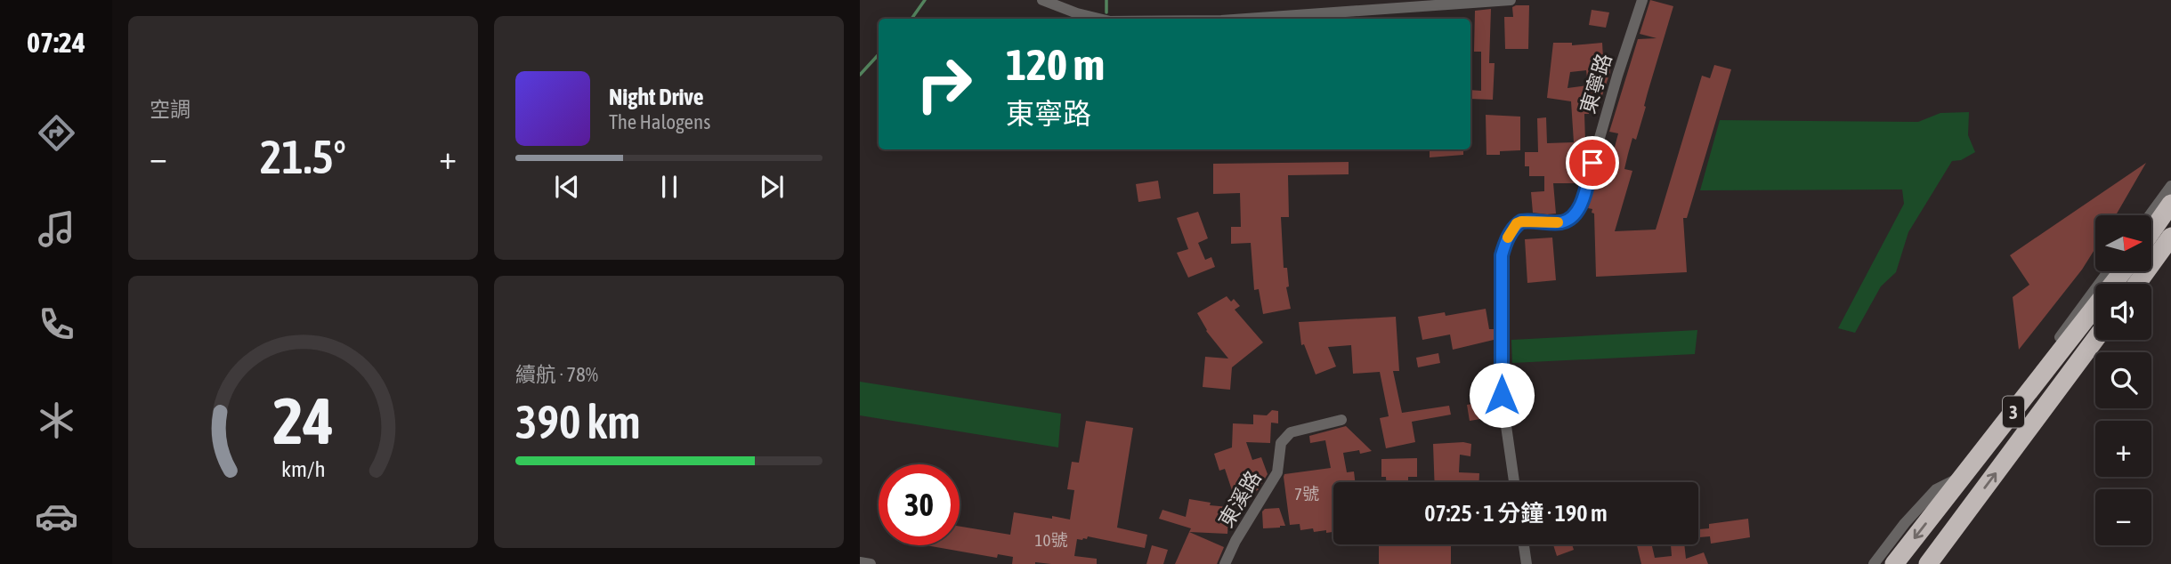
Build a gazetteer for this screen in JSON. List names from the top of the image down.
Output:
{
  "streets": {
    "highway": ["3"],
    "street": ["東寧路", "東溪路"]
  },
  "house_numbers": ["7號", "10號"],
  "north": "right",
  "page": {
    "tabs": "07:24",
    "tile": [
      "空調",
      ["續航 · 78%", "390 km"]
    ],
    "turn": ["120 m", "東寧路"],
    "song": ["Night Drive", "The Halogens"],
    "heat": ["−", "21.5°", "+"],
    "map_buttons": ["+", "−"],
    "limit": "30",
    "trip": "07:25 · 1 分鐘 · 190 m",
    "gauge": ["24", "km/h"]
  }
}
